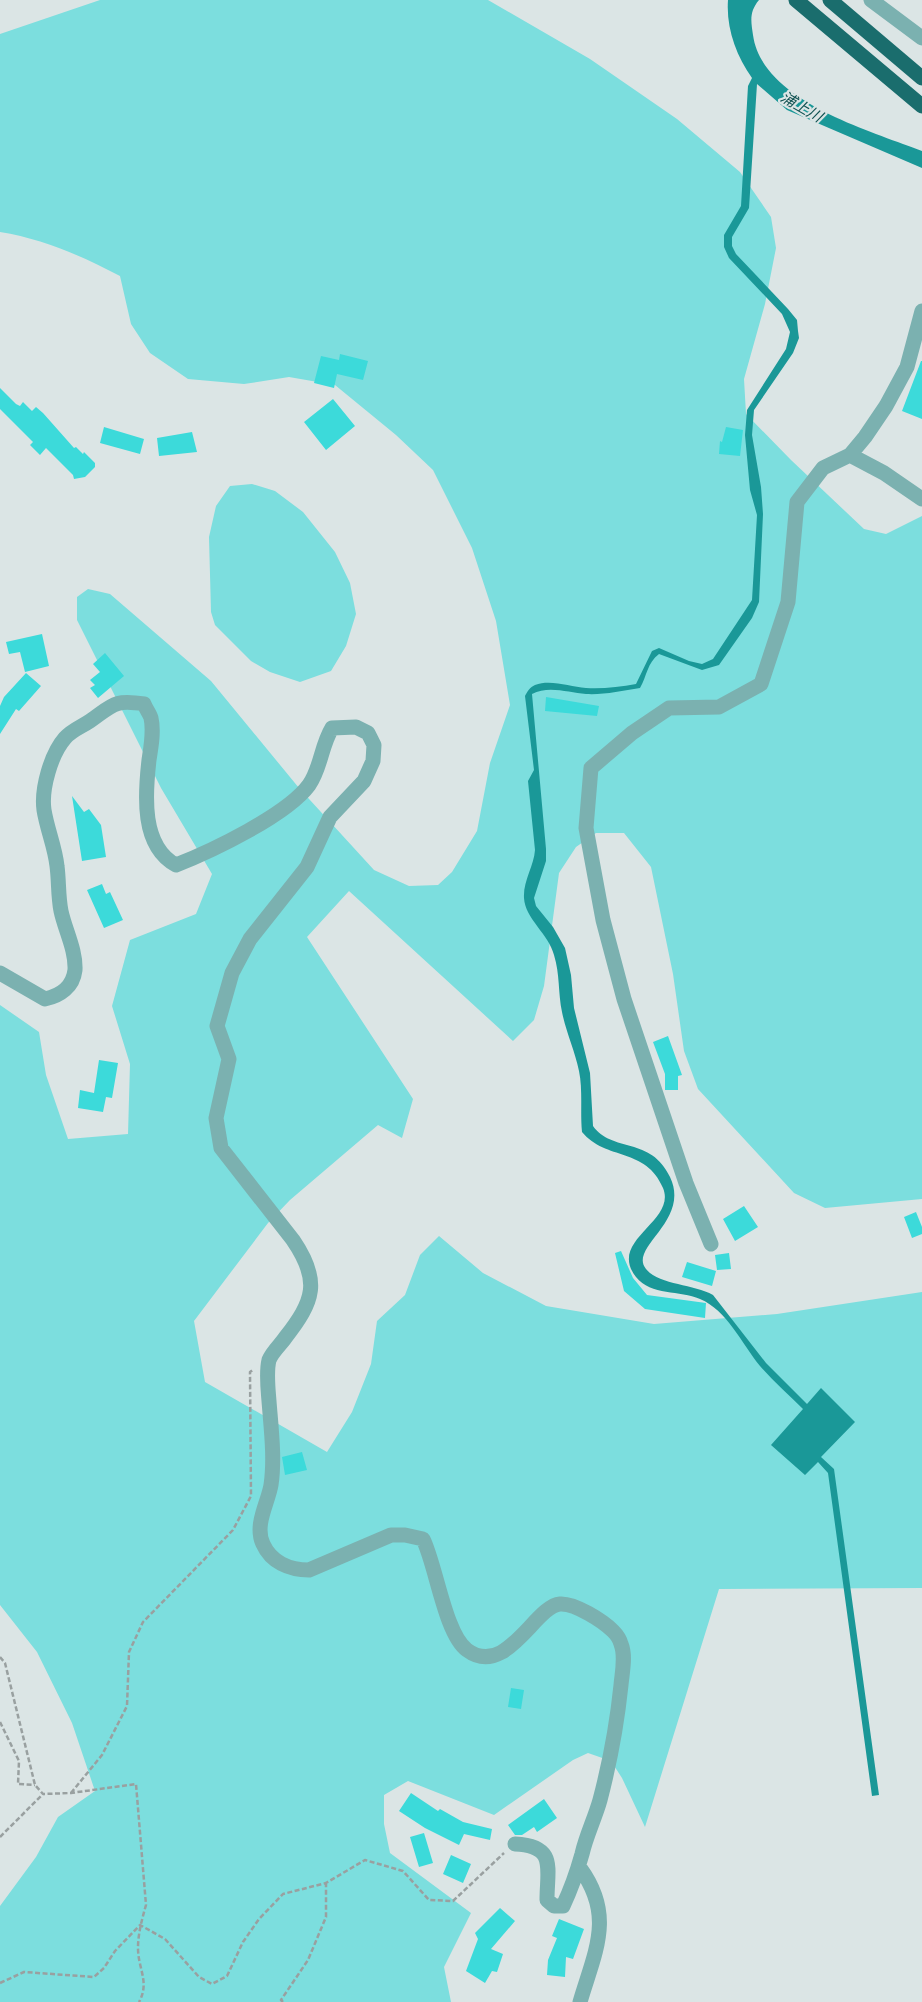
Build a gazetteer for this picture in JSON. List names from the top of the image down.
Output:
{
  "water": ["浦上川"]
}
